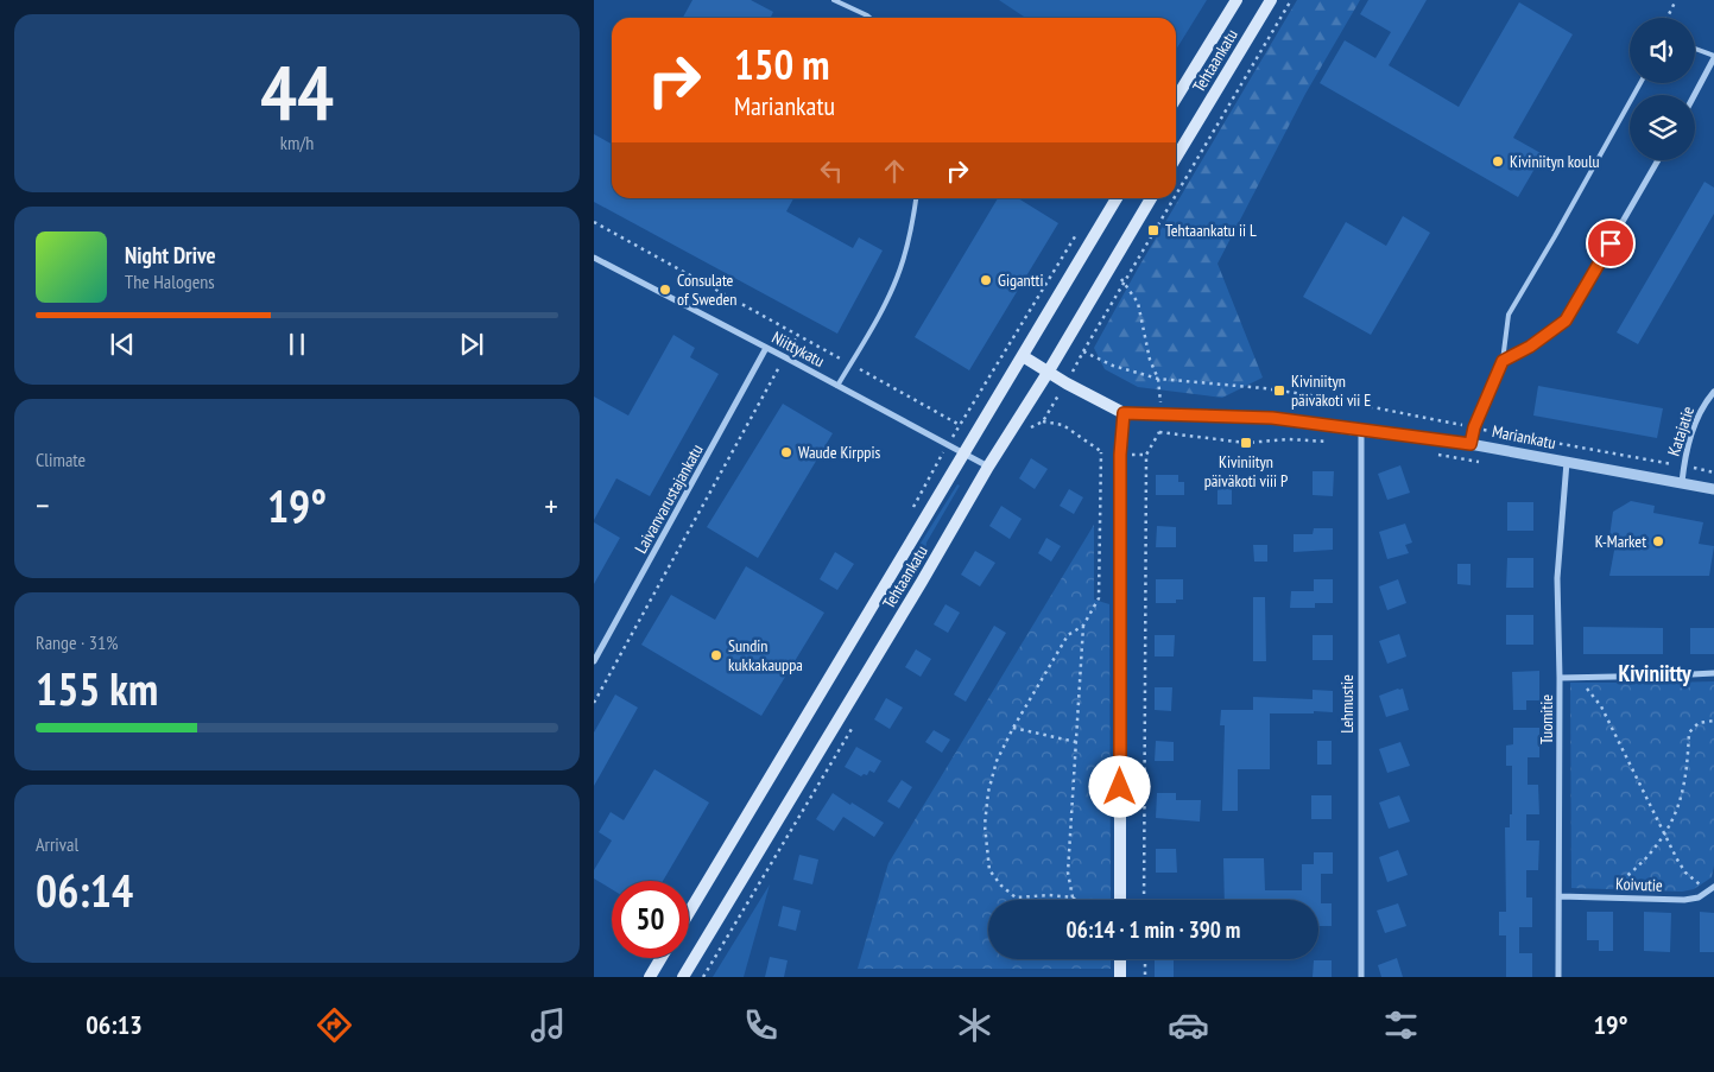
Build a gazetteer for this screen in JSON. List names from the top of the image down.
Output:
{
  "streets": {
    "main road": ["Tehtaankatu", "Mariankatu"],
    "street": [
      "Niittykatu",
      "Katajatie",
      "Laivanvarustajankatu",
      "Lehmustie",
      "Tuomitie",
      "Koivutie"
    ]
  },
  "crossings": [
    ["Tehtaankatu", "Niittykatu"],
    ["Tehtaankatu", "Mariankatu"],
    ["Niittykatu", "Laivanvarustajankatu"],
    ["Katajatie", "Mariankatu"],
    ["Mariankatu", "Lehmustie"],
    ["Mariankatu", "Tuomitie"],
    ["Tuomitie", "Koivutie"]
  ],
  "districts": ["Kiviniitty"],
  "places": {
    "other": [
      "Kiviniityn koulu",
      "Gigantti",
      "Consulate of Sweden",
      "Waude Kirppis",
      "K-Market",
      "Sundin kukkakauppa"
    ],
    "transit": ["Tehtaankatu ii L", "Kiviniityn päiväkoti vii E", "Kiviniityn päiväkoti viii P"]
  },
  "page": {
    "tile": [
      ["44", "km/h"],
      "Climate",
      ["Range · 31%", "155 km"],
      ["Arrival", "06:14"]
    ],
    "turn": ["150 m", "Mariankatu"],
    "song": ["Night Drive", "The Halogens"],
    "heat": ["−", "19°", "+"],
    "limit": "50",
    "trip": "06:14 · 1 min · 390 m",
    "tabs": ["06:13", "19°"]
  }
}
